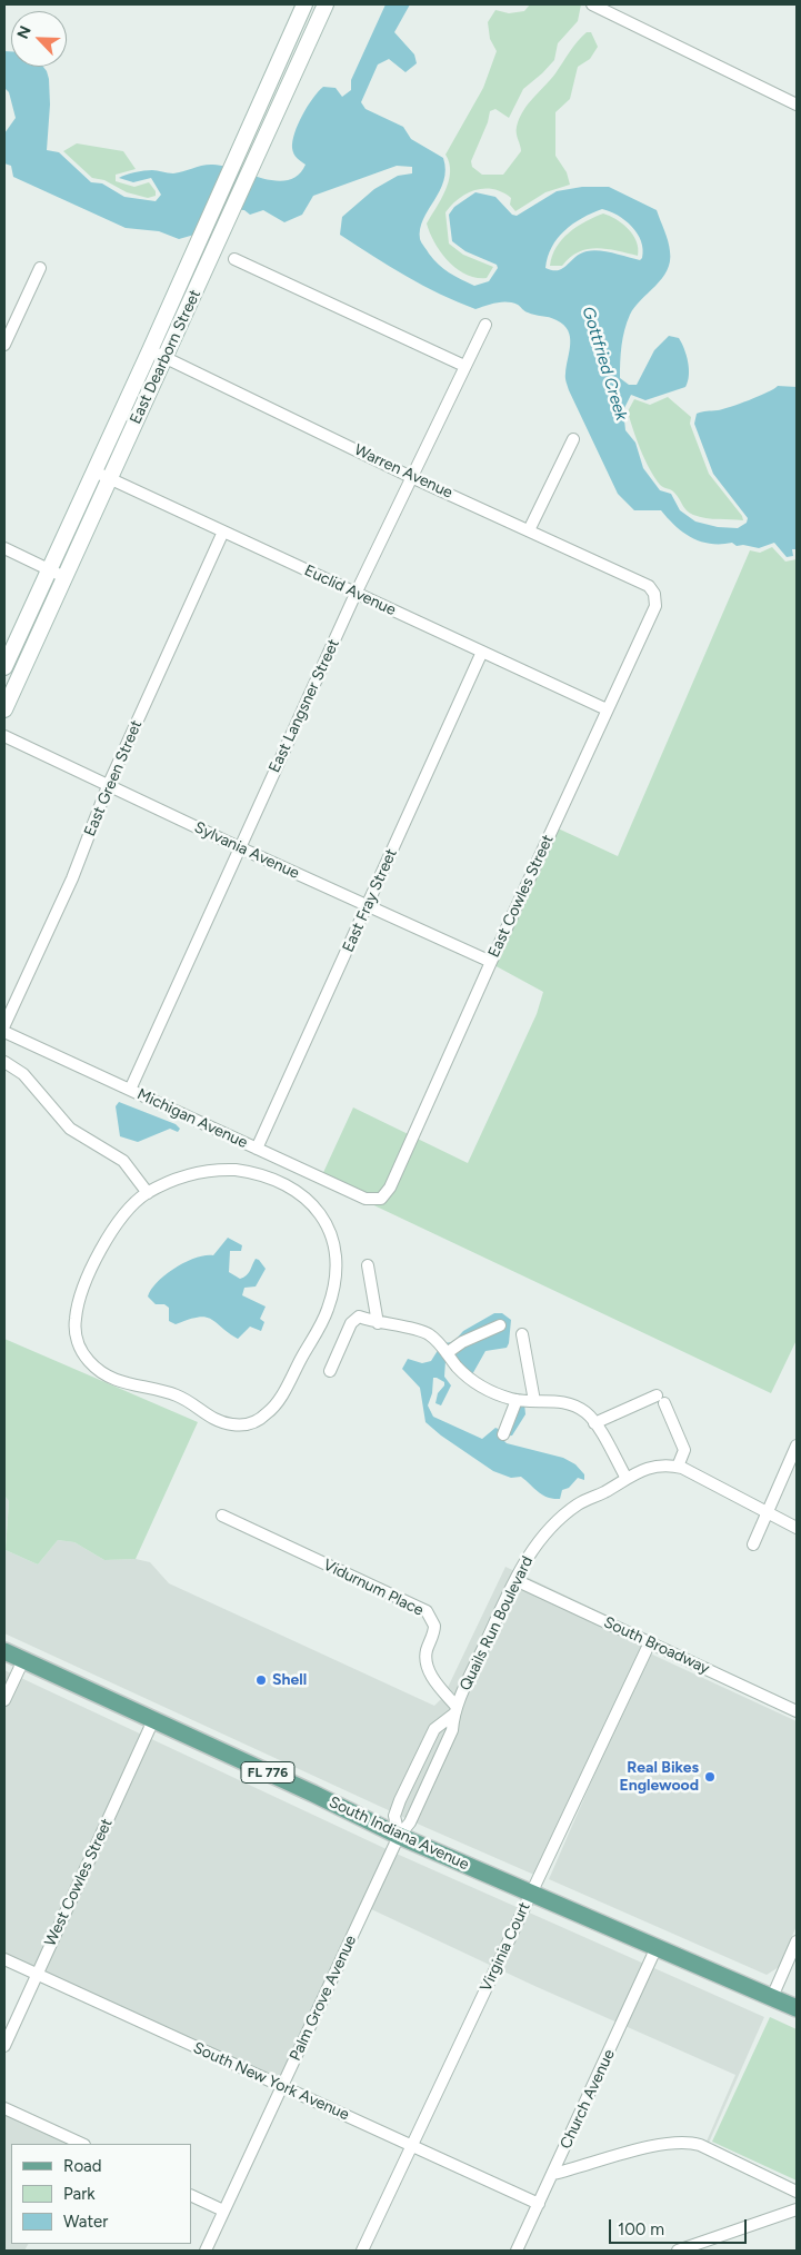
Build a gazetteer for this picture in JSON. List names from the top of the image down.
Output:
{
  "streets": {
    "main road": ["East Dearborn Street", "FL 776", "South Indiana Avenue"],
    "street": [
      "Warren Avenue",
      "Euclid Avenue",
      "East Langsner Street",
      "East Green Street",
      "Sylvania Avenue",
      "East Cowles Street",
      "East Fray Street",
      "Michigan Avenue",
      "Vidurnum Place",
      "Quails Run Boulevard",
      "South Broadway",
      "West Cowles Street",
      "Virginia Court",
      "Palm Grove Avenue",
      "South New York Avenue",
      "Church Avenue"
    ]
  },
  "crossings": [
    ["East Dearborn Street", "Warren Avenue"],
    ["East Dearborn Street", "Euclid Avenue"],
    ["Warren Avenue", "East Langsner Street"],
    ["Warren Avenue", "East Cowles Street"],
    ["Euclid Avenue", "East Langsner Street"],
    ["Euclid Avenue", "East Green Street"],
    ["Euclid Avenue", "East Cowles Street"],
    ["Euclid Avenue", "East Fray Street"],
    ["East Langsner Street", "Sylvania Avenue"],
    ["East Langsner Street", "Michigan Avenue"],
    ["East Green Street", "Sylvania Avenue"],
    ["Sylvania Avenue", "East Cowles Street"],
    ["Sylvania Avenue", "East Fray Street"],
    ["East Cowles Street", "Michigan Avenue"],
    ["East Fray Street", "Michigan Avenue"],
    ["Vidurnum Place", "Quails Run Boulevard"],
    ["Quails Run Boulevard", "South Broadway"],
    ["Quails Run Boulevard", "South Indiana Avenue"],
    ["Quails Run Boulevard", "Palm Grove Avenue"],
    ["South Broadway", "Virginia Court"],
    ["South Indiana Avenue", "West Cowles Street"],
    ["South Indiana Avenue", "Virginia Court"],
    ["South Indiana Avenue", "Palm Grove Avenue"],
    ["South Indiana Avenue", "Church Avenue"],
    ["West Cowles Street", "South New York Avenue"],
    ["Virginia Court", "South New York Avenue"],
    ["Palm Grove Avenue", "South New York Avenue"],
    ["South New York Avenue", "Church Avenue"]
  ],
  "water": ["Gottfried Creek"],
  "places": ["Shell", "Real Bikes Englewood"],
  "legend": ["Road", "Park", "Water"],
  "scale_bar": "100 m",
  "north": "top left"
}
